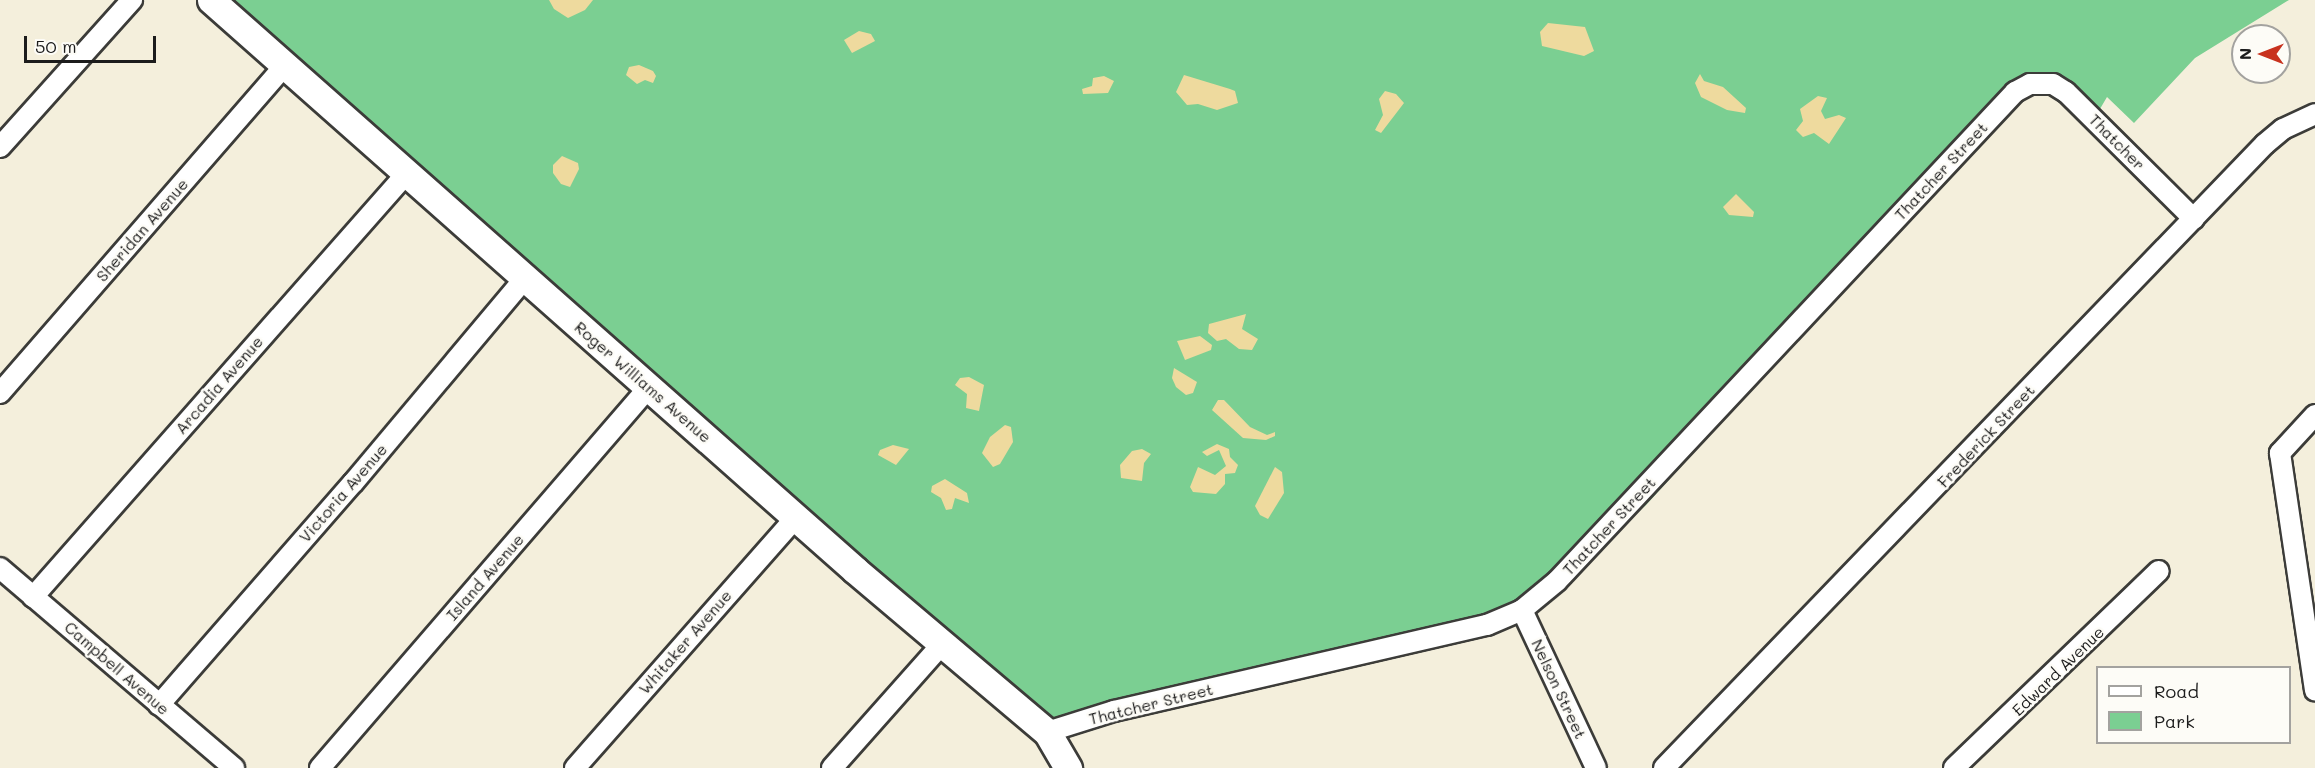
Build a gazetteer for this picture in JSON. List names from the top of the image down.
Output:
{
  "streets": {
    "main road": ["Roger Williams Avenue"],
    "street": [
      "Thatcher",
      "Thatcher Street",
      "Sheridan Avenue",
      "Arcadia Avenue",
      "Frederick Street",
      "Victoria Avenue",
      "Island Avenue",
      "Whitaker Avenue",
      "Campbell Avenue",
      "Edward Avenue",
      "Nelson Street"
    ]
  },
  "crossings": [
    ["Thatcher", "Thatcher Street"],
    ["Thatcher", "Frederick Street"],
    ["Thatcher Street", "Roger Williams Avenue"],
    ["Thatcher Street", "Nelson Street"],
    ["Sheridan Avenue", "Roger Williams Avenue"],
    ["Roger Williams Avenue", "Arcadia Avenue"],
    ["Roger Williams Avenue", "Victoria Avenue"],
    ["Roger Williams Avenue", "Island Avenue"],
    ["Roger Williams Avenue", "Whitaker Avenue"],
    ["Arcadia Avenue", "Campbell Avenue"],
    ["Victoria Avenue", "Campbell Avenue"]
  ],
  "legend": ["Road", "Park"],
  "scale_bar": "50 m",
  "north": "left"
}
